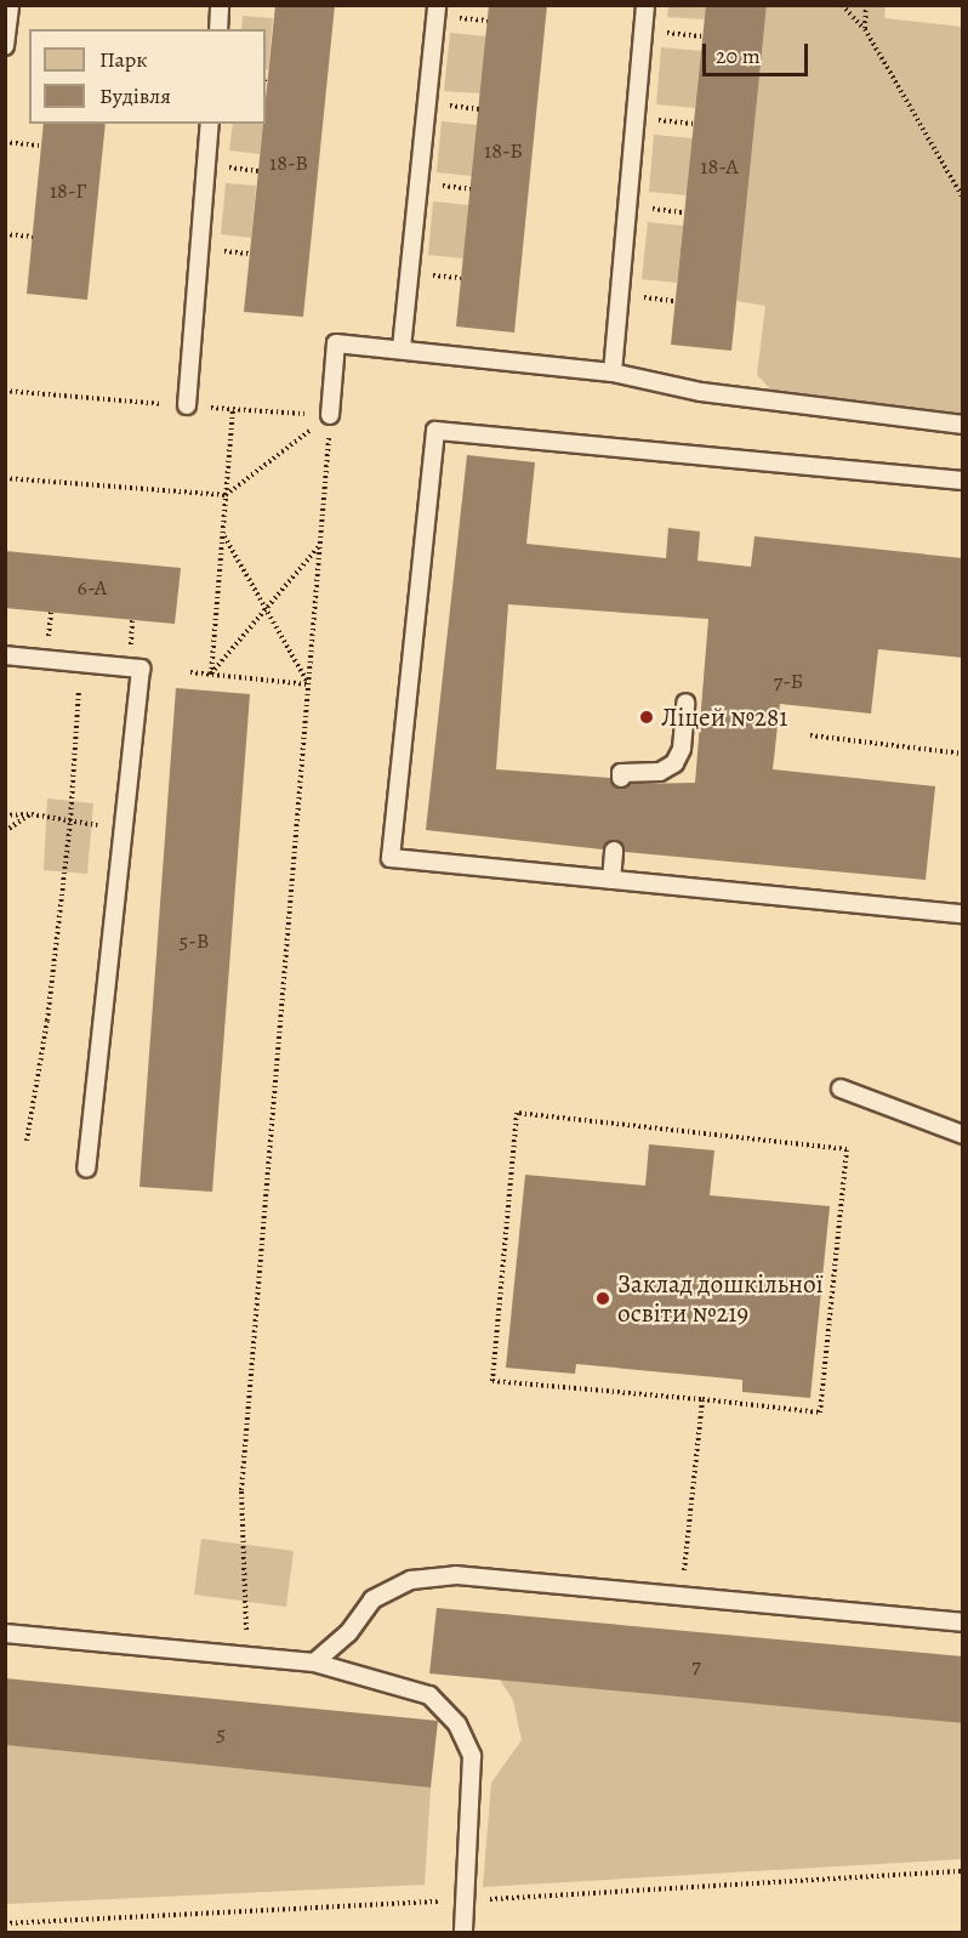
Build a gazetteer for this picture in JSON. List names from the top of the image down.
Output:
{
  "places": ["Ліцей №281", "Заклад дошкільної освіти №219"],
  "house_numbers": [
    "18-Б",
    "18-В",
    "18-А",
    "18-Г",
    "6-А",
    "7-Б",
    "5-В",
    "7",
    "5"
  ],
  "legend": ["Парк", "Будівля"],
  "scale_bar": "20 m"
}
